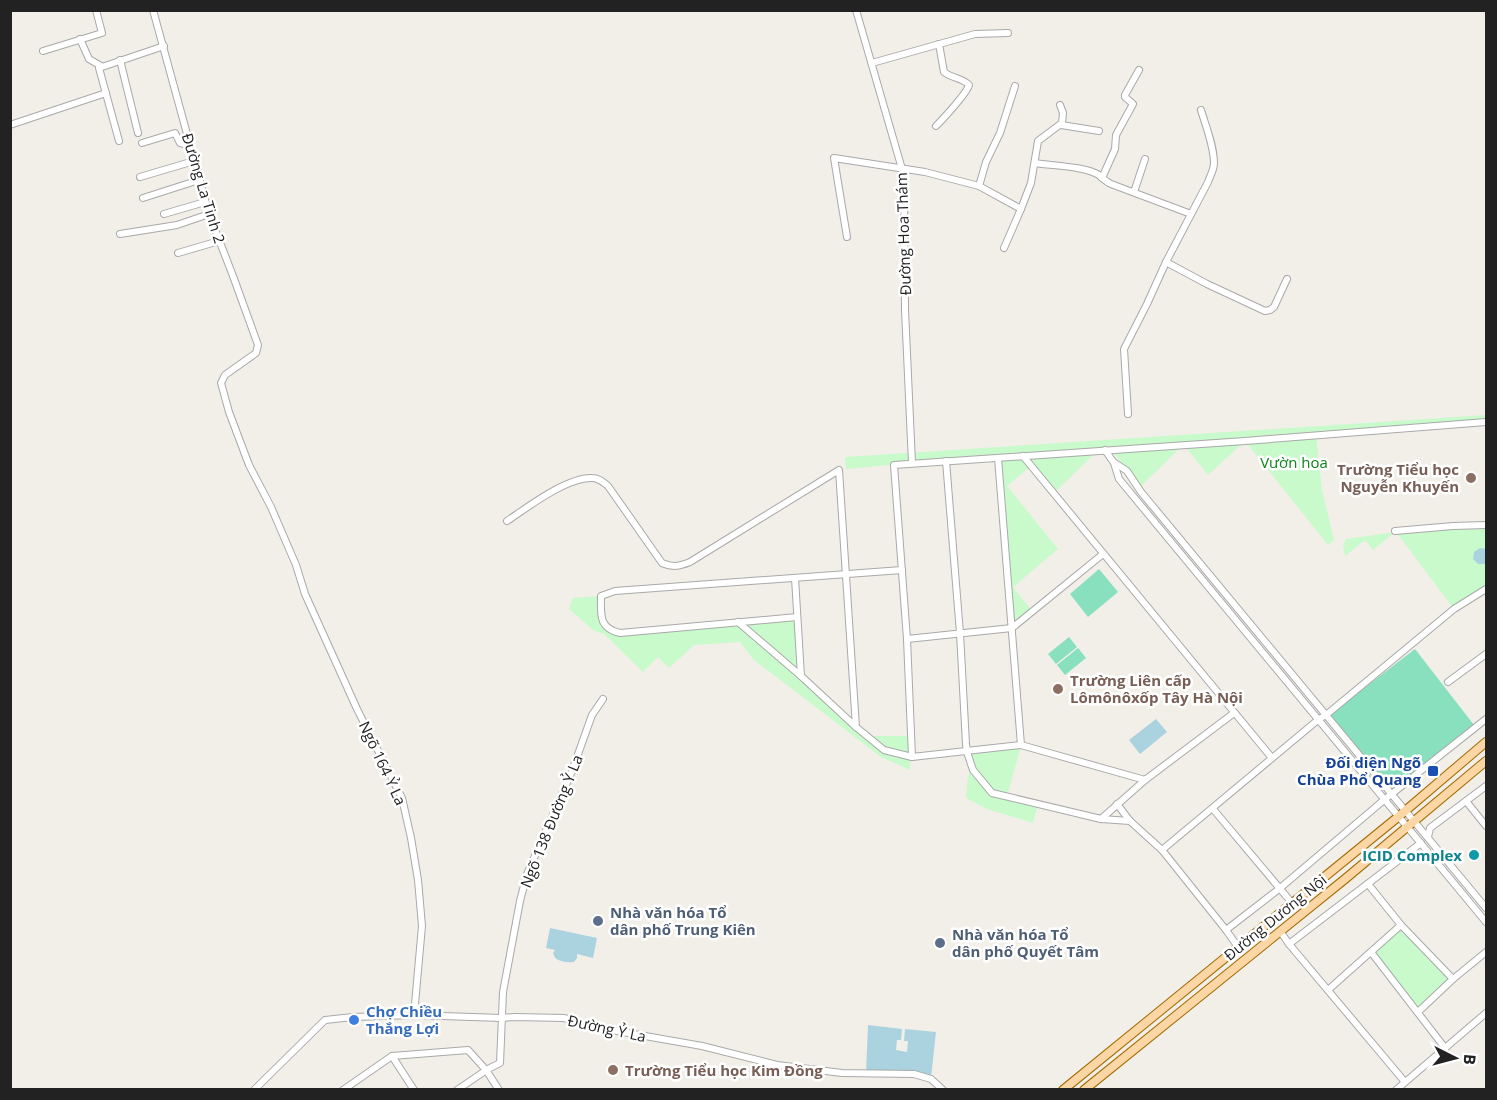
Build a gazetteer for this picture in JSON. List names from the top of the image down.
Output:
{
  "streets": {
    "main road": ["Đường Dương Nội"],
    "street": [
      "Đường La Tinh 2",
      "Đường Hoa Thám",
      "Ngõ 164 Ỷ La",
      "Ngõ 138 Đường Ỷ La",
      "Đường Ỷ La"
    ]
  },
  "crossings": [
    ["Đường La Tinh 2", "Ngõ 164 Ỷ La"],
    ["Ngõ 164 Ỷ La", "Đường Ỷ La"],
    ["Ngõ 138 Đường Ỷ La", "Đường Ỷ La"]
  ],
  "parks": ["Vườn hoa"],
  "places": {
    "other": [
      "Trường Tiểu học Nguyễn Khuyến",
      "Trường Liên cấp Lômônôxốp Tây Hà Nội",
      "ICID Complex",
      "Nhà văn hóa Tổ dân phố Trung Kiên",
      "Nhà văn hóa Tổ dân phố Quyết Tâm",
      "Chợ Chiều Thắng Lợi",
      "Trường Tiểu học Kim Đồng"
    ],
    "transit": ["Đối diện Ngõ Chùa Phổ Quang"]
  },
  "north": "right"
}
